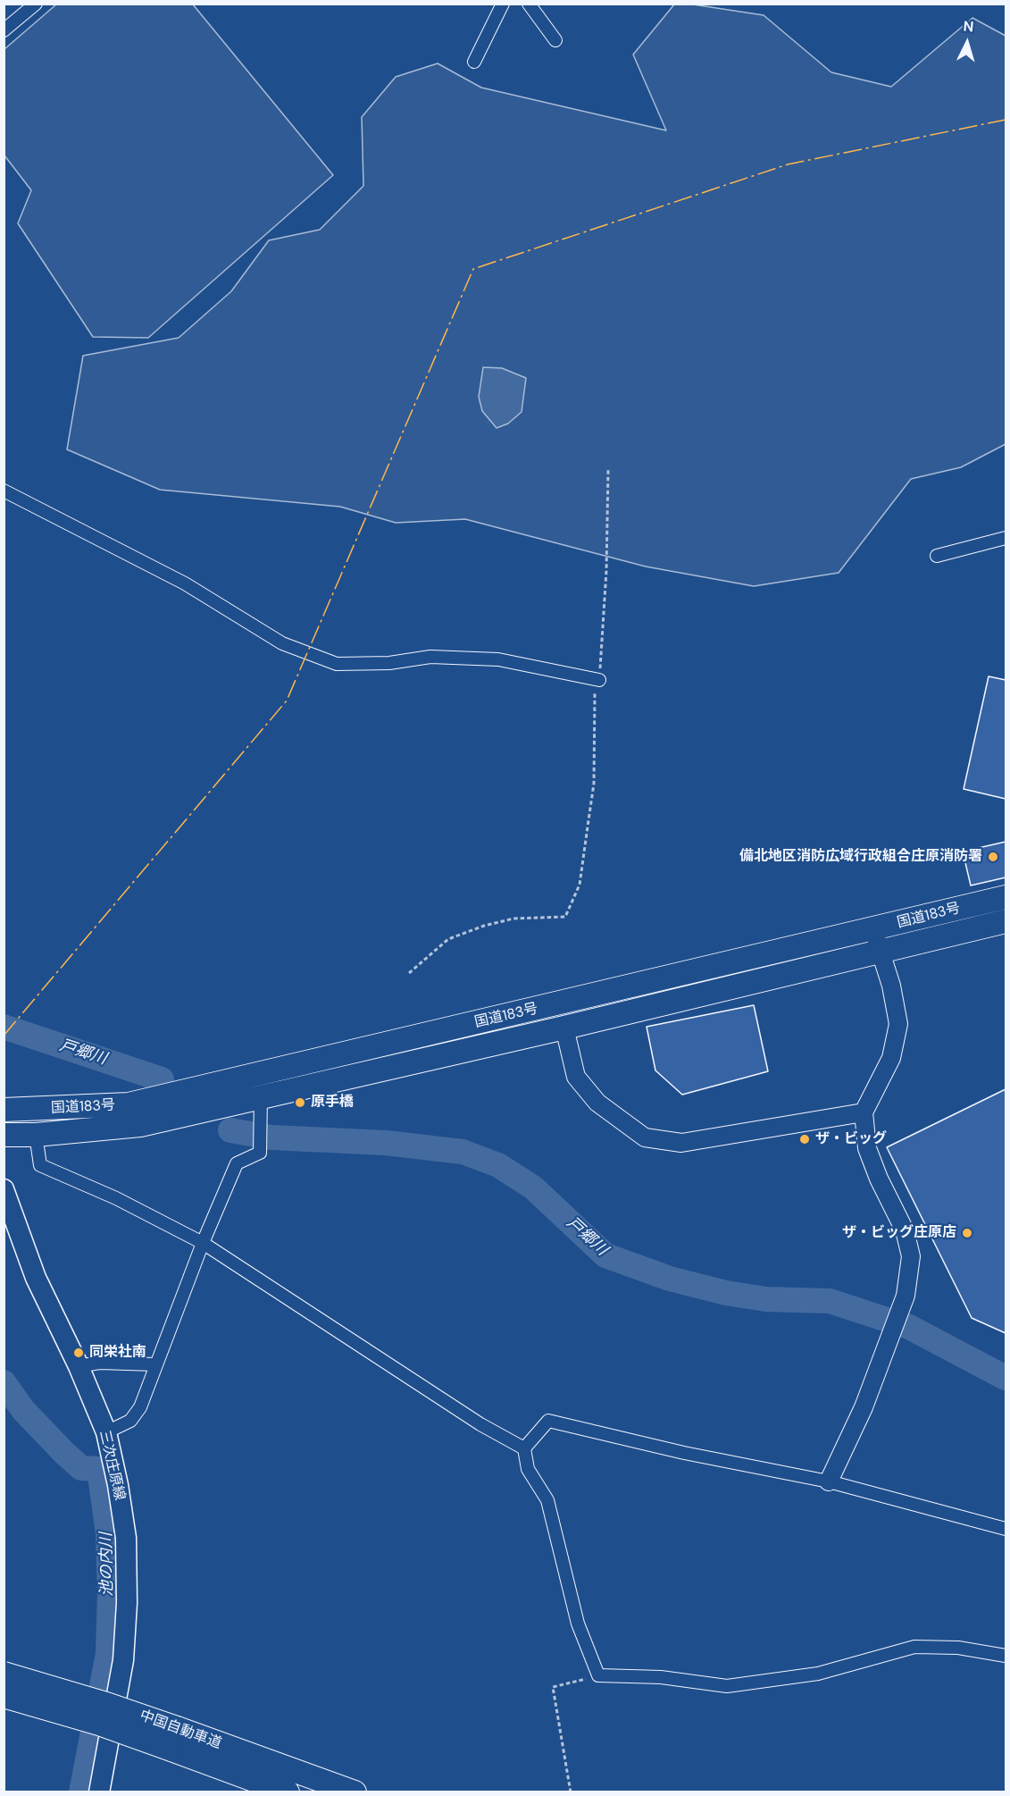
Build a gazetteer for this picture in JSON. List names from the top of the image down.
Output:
{
  "streets": {
    "highway": ["国道183号", "中国自動車道"],
    "main road": ["三次庄原線"]
  },
  "water": ["戸郷川", "池の内川"],
  "places": [
    "備北地区消防広域行政組合庄原消防署",
    "原手橋",
    "ザ・ビッグ",
    "ザ・ビッグ庄原店",
    "同栄社南"
  ],
  "north": "top"
}
